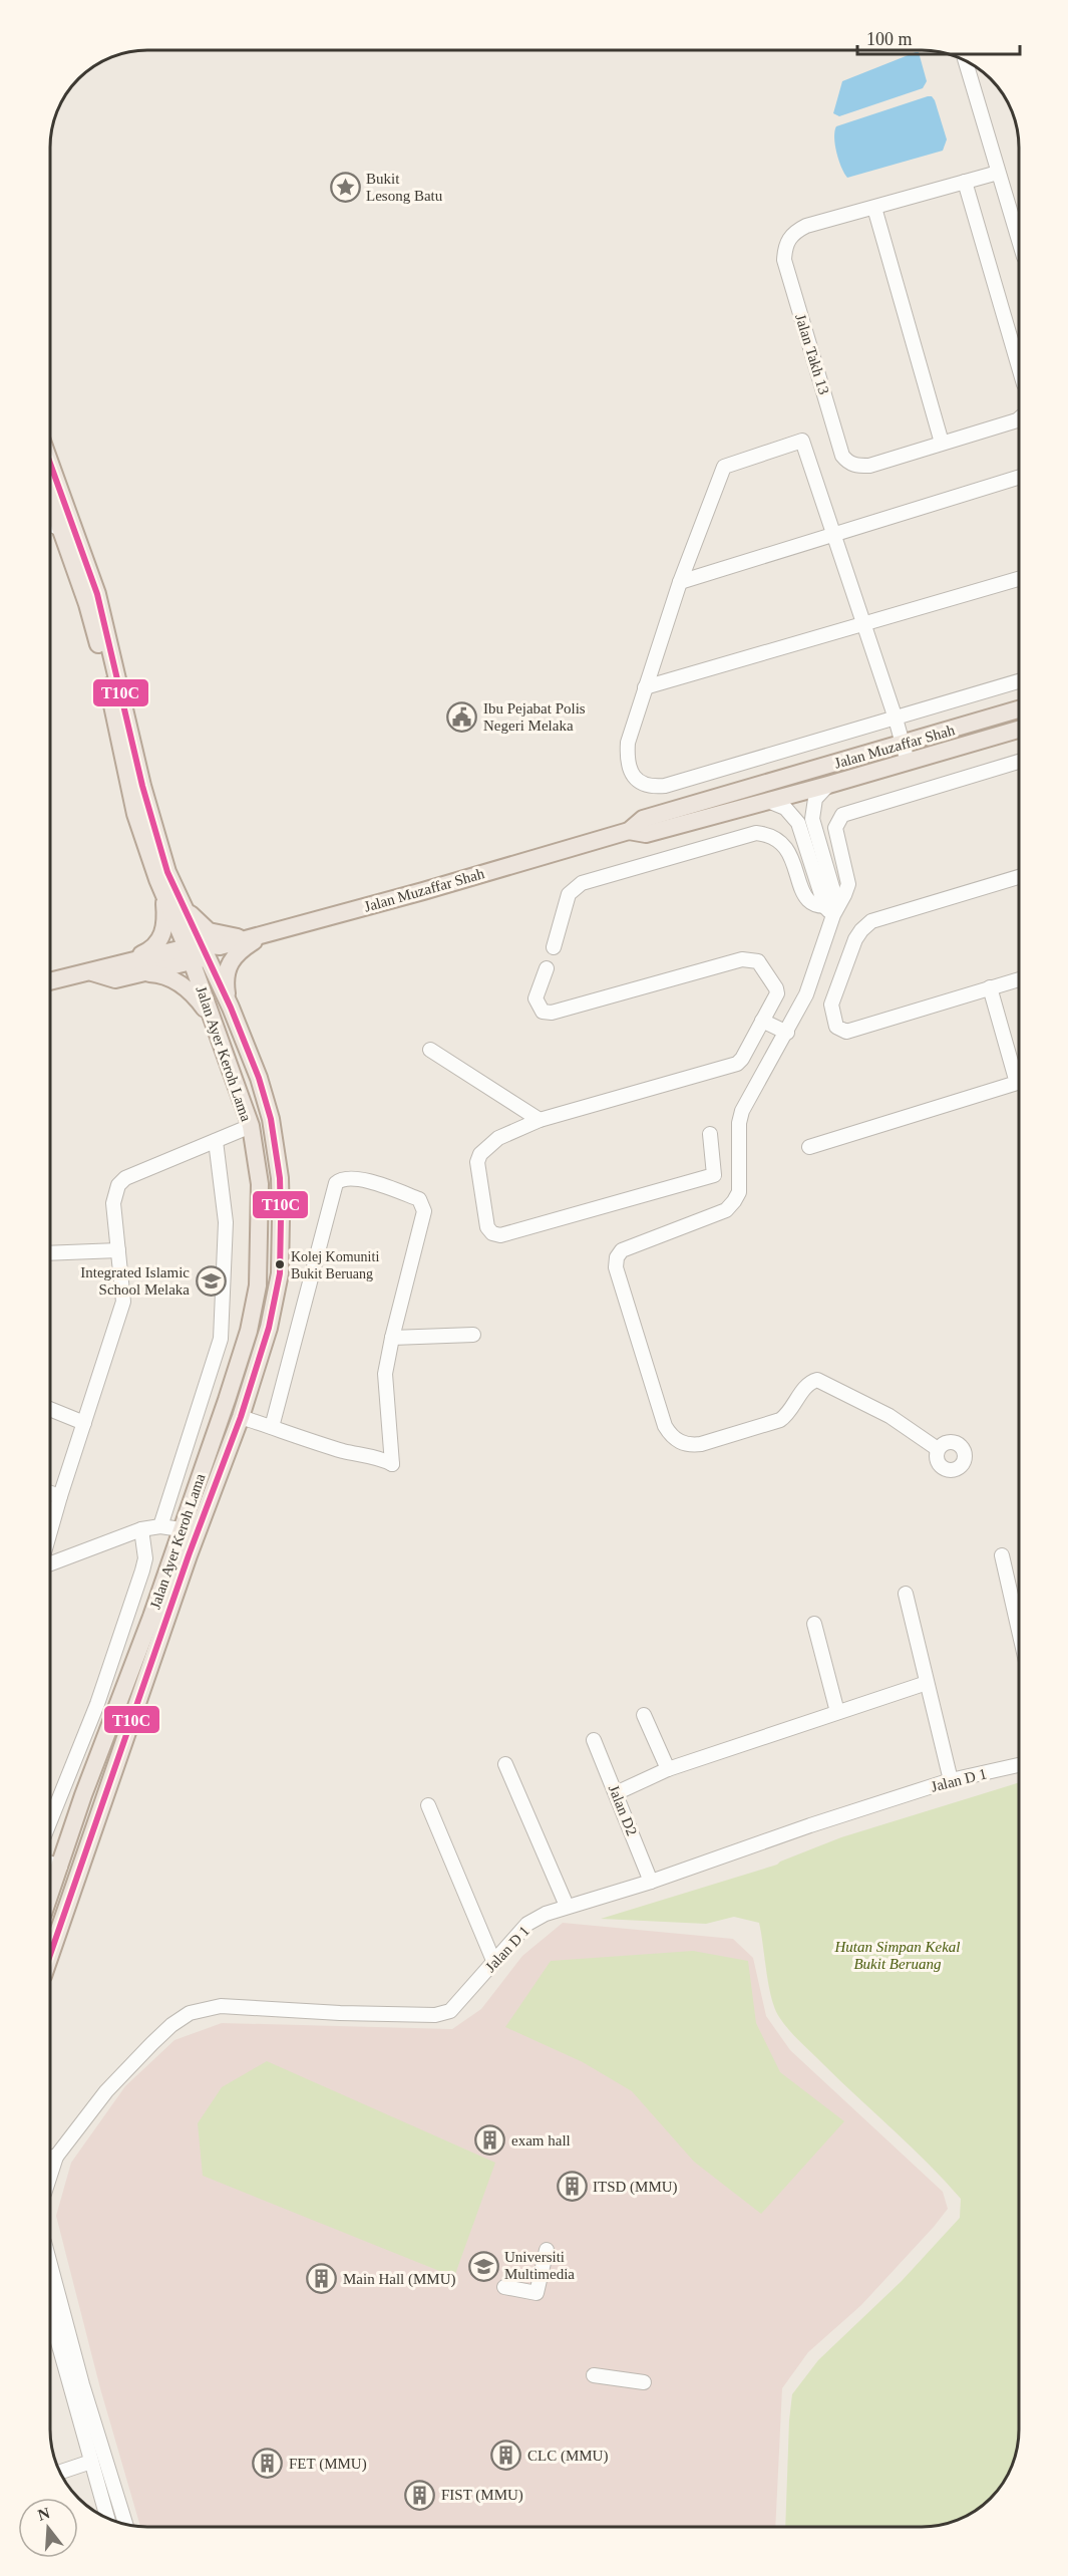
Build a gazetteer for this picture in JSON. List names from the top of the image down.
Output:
{
  "streets": {
    "main road": ["Jalan Muzaffar Shah", "Jalan Ayer Keroh Lama"],
    "street": ["Jalan Takh 13", "Jalan D 1", "Jalan D2"]
  },
  "crossings": [
    ["Jalan Muzaffar Shah", "Jalan Ayer Keroh Lama"],
    ["Jalan D 1", "Jalan D2"]
  ],
  "parks": ["Hutan Simpan Kekal Bukit Beruang"],
  "places": {
    "place": ["Bukit Lesong Batu"],
    "public building": ["Ibu Pejabat Polis Negeri Melaka"],
    "other": ["Kolej Komuniti Bukit Beruang"],
    "school or university": ["Integrated Islamic School Melaka", "Universiti Multimedia"],
    "building": [
      "exam hall",
      "ITSD (MMU)",
      "Main Hall (MMU)",
      "CLC (MMU)",
      "FET (MMU)",
      "FIST (MMU)"
    ]
  },
  "lines": ["transit line T10C"],
  "scale_bar": "100 m",
  "north": "top"
}
